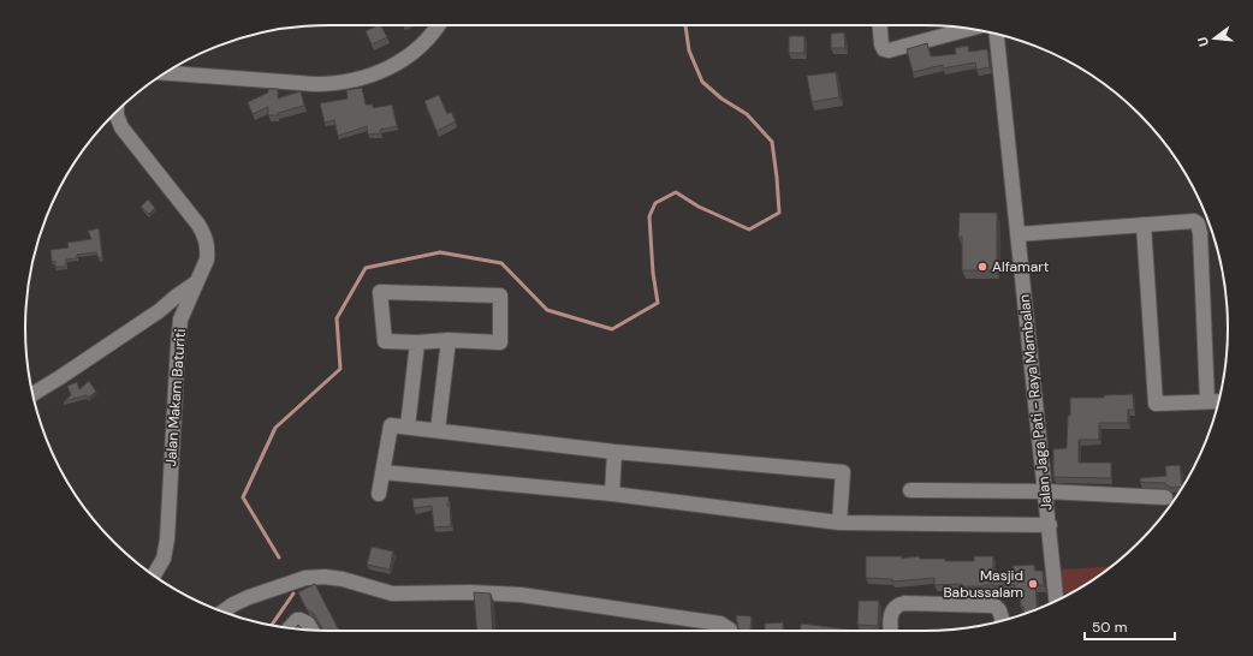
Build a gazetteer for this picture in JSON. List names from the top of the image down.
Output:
{
  "streets": {
    "street": ["Jalan Makam Baturiti", "Jalan Jaga Pati - Raya Mambalan"]
  },
  "places": ["Alfamart", "Masjid Babussalam"],
  "scale_bar": "50 m",
  "north": "left"
}
